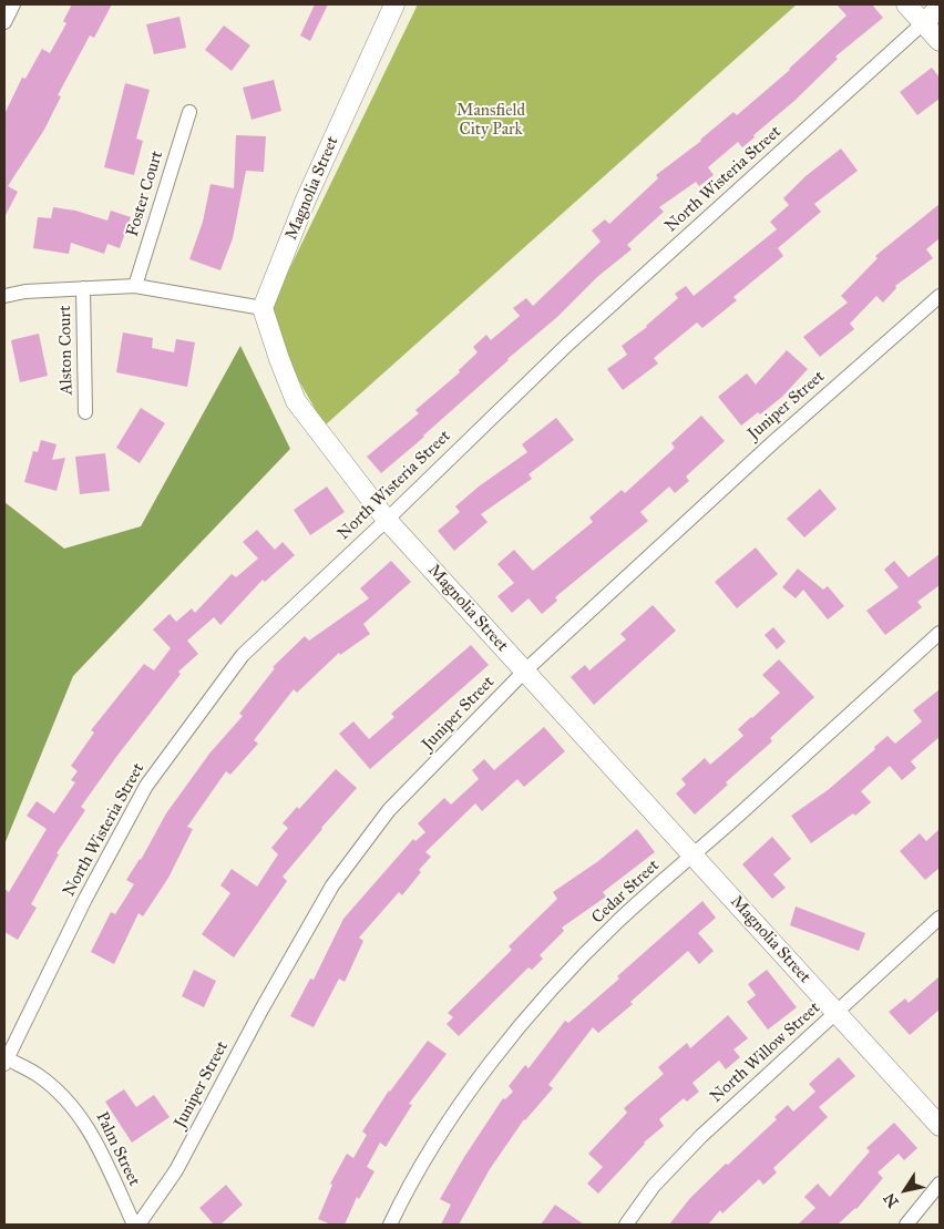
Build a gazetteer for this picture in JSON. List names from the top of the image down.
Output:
{
  "streets": {
    "street": [
      "North Wisteria Street",
      "Magnolia Street",
      "Foster Court",
      "Alston Court",
      "Juniper Street",
      "Cedar Street",
      "North Willow Street",
      "Palm Street"
    ]
  },
  "crossings": [
    ["North Wisteria Street", "Magnolia Street"],
    ["North Wisteria Street", "Palm Street"],
    ["Magnolia Street", "Juniper Street"],
    ["Magnolia Street", "Cedar Street"],
    ["Magnolia Street", "North Willow Street"]
  ],
  "parks": ["Mansfield City Park"],
  "north": "bottom left"
}
